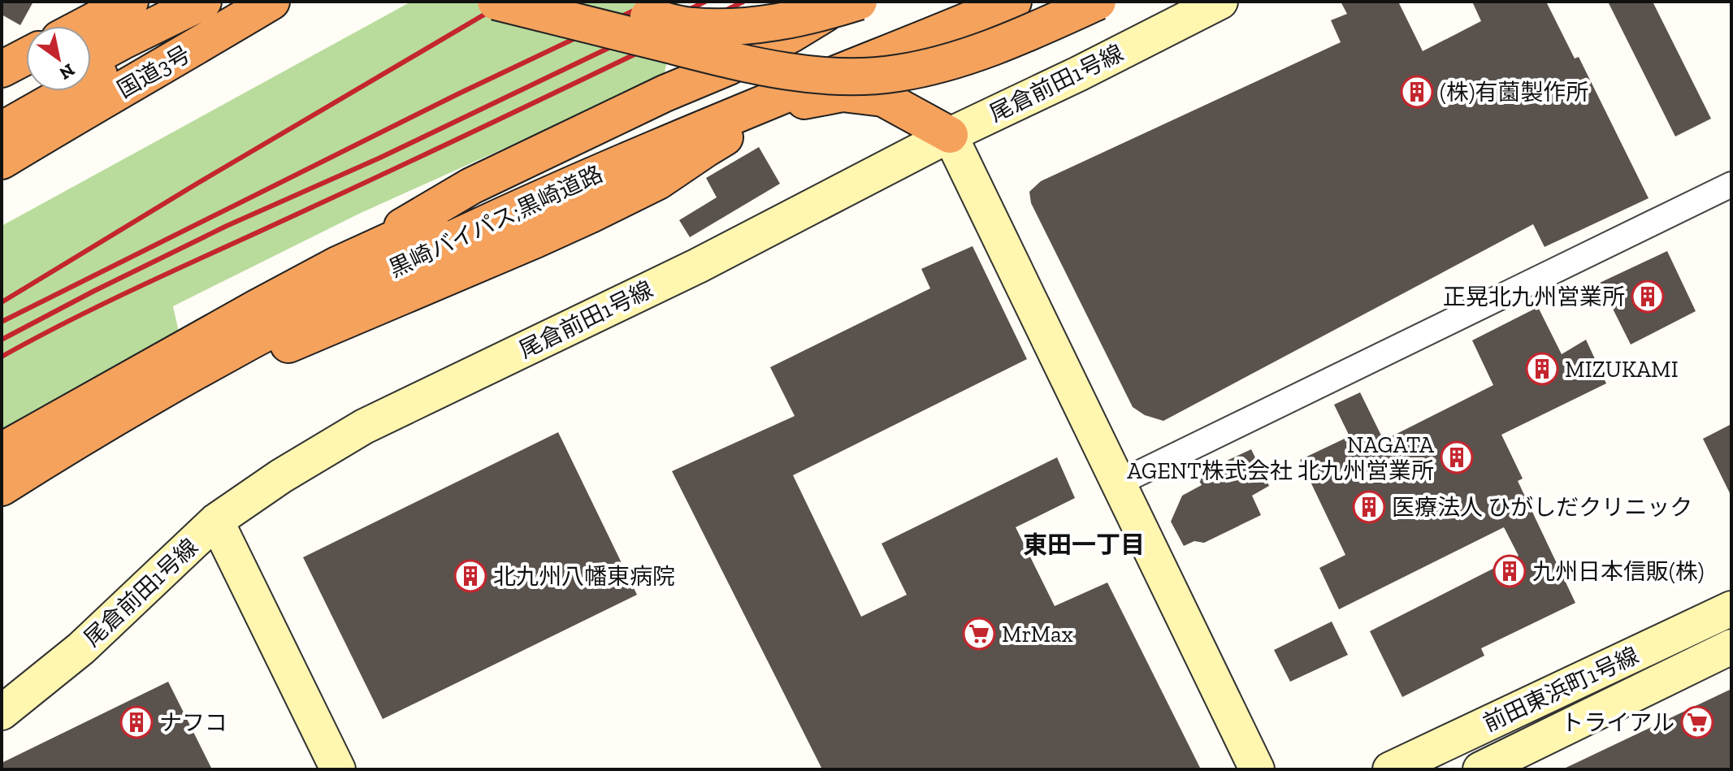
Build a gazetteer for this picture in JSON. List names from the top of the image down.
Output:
{
  "streets": {
    "highway": ["国道3号", "黒崎バイパス;黒崎道路"],
    "street": ["尾倉前田1号線", "前田東浜町1号線"]
  },
  "districts": ["東田一丁目"],
  "places": {
    "building": [
      "(株)有薗製作所",
      "正晃北九州営業所",
      "MIZUKAMI",
      "NAGATA AGENT株式会社 北九州営業所",
      "医療法人 ひがしだクリニック",
      "九州日本信販(株)",
      "北九州八幡東病院",
      "ナフコ"
    ],
    "supermarket": ["MrMax", "トライアル"]
  },
  "north": "bottom right"
}
